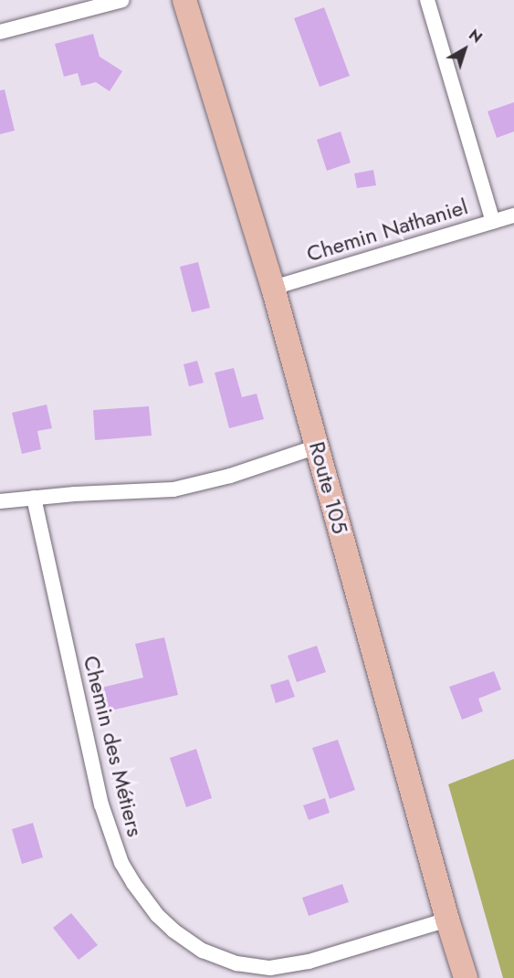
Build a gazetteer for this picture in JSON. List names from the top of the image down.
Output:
{
  "streets": {
    "main road": ["Route 105"],
    "street": ["Chemin Nathaniel", "Chemin des Métiers"]
  },
  "crossings": [
    ["Chemin Nathaniel", "Route 105"],
    ["Route 105", "Chemin des Métiers"]
  ],
  "north": "top right"
}
